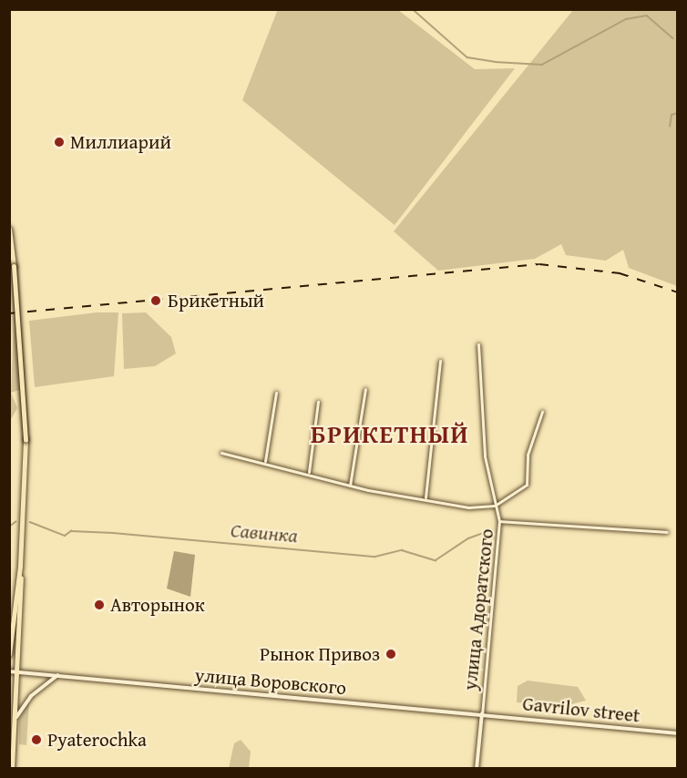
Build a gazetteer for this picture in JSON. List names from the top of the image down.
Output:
{
  "streets": {
    "street": ["улица Адоратского", "улица Воровского", "Gavrilov street"]
  },
  "crossings": [
    ["улица Адоратского", "улица Воровского"],
    ["улица Адоратского", "Gavrilov street"],
    ["улица Воровского", "Gavrilov street"]
  ],
  "districts": ["БРИКЕТНЫЙ"],
  "water": ["Савинка"],
  "places": [
    "Миллиарий",
    "Брикетный",
    "Авторынок",
    "Рынок Привоз",
    "Pyaterochka"
  ]
}
